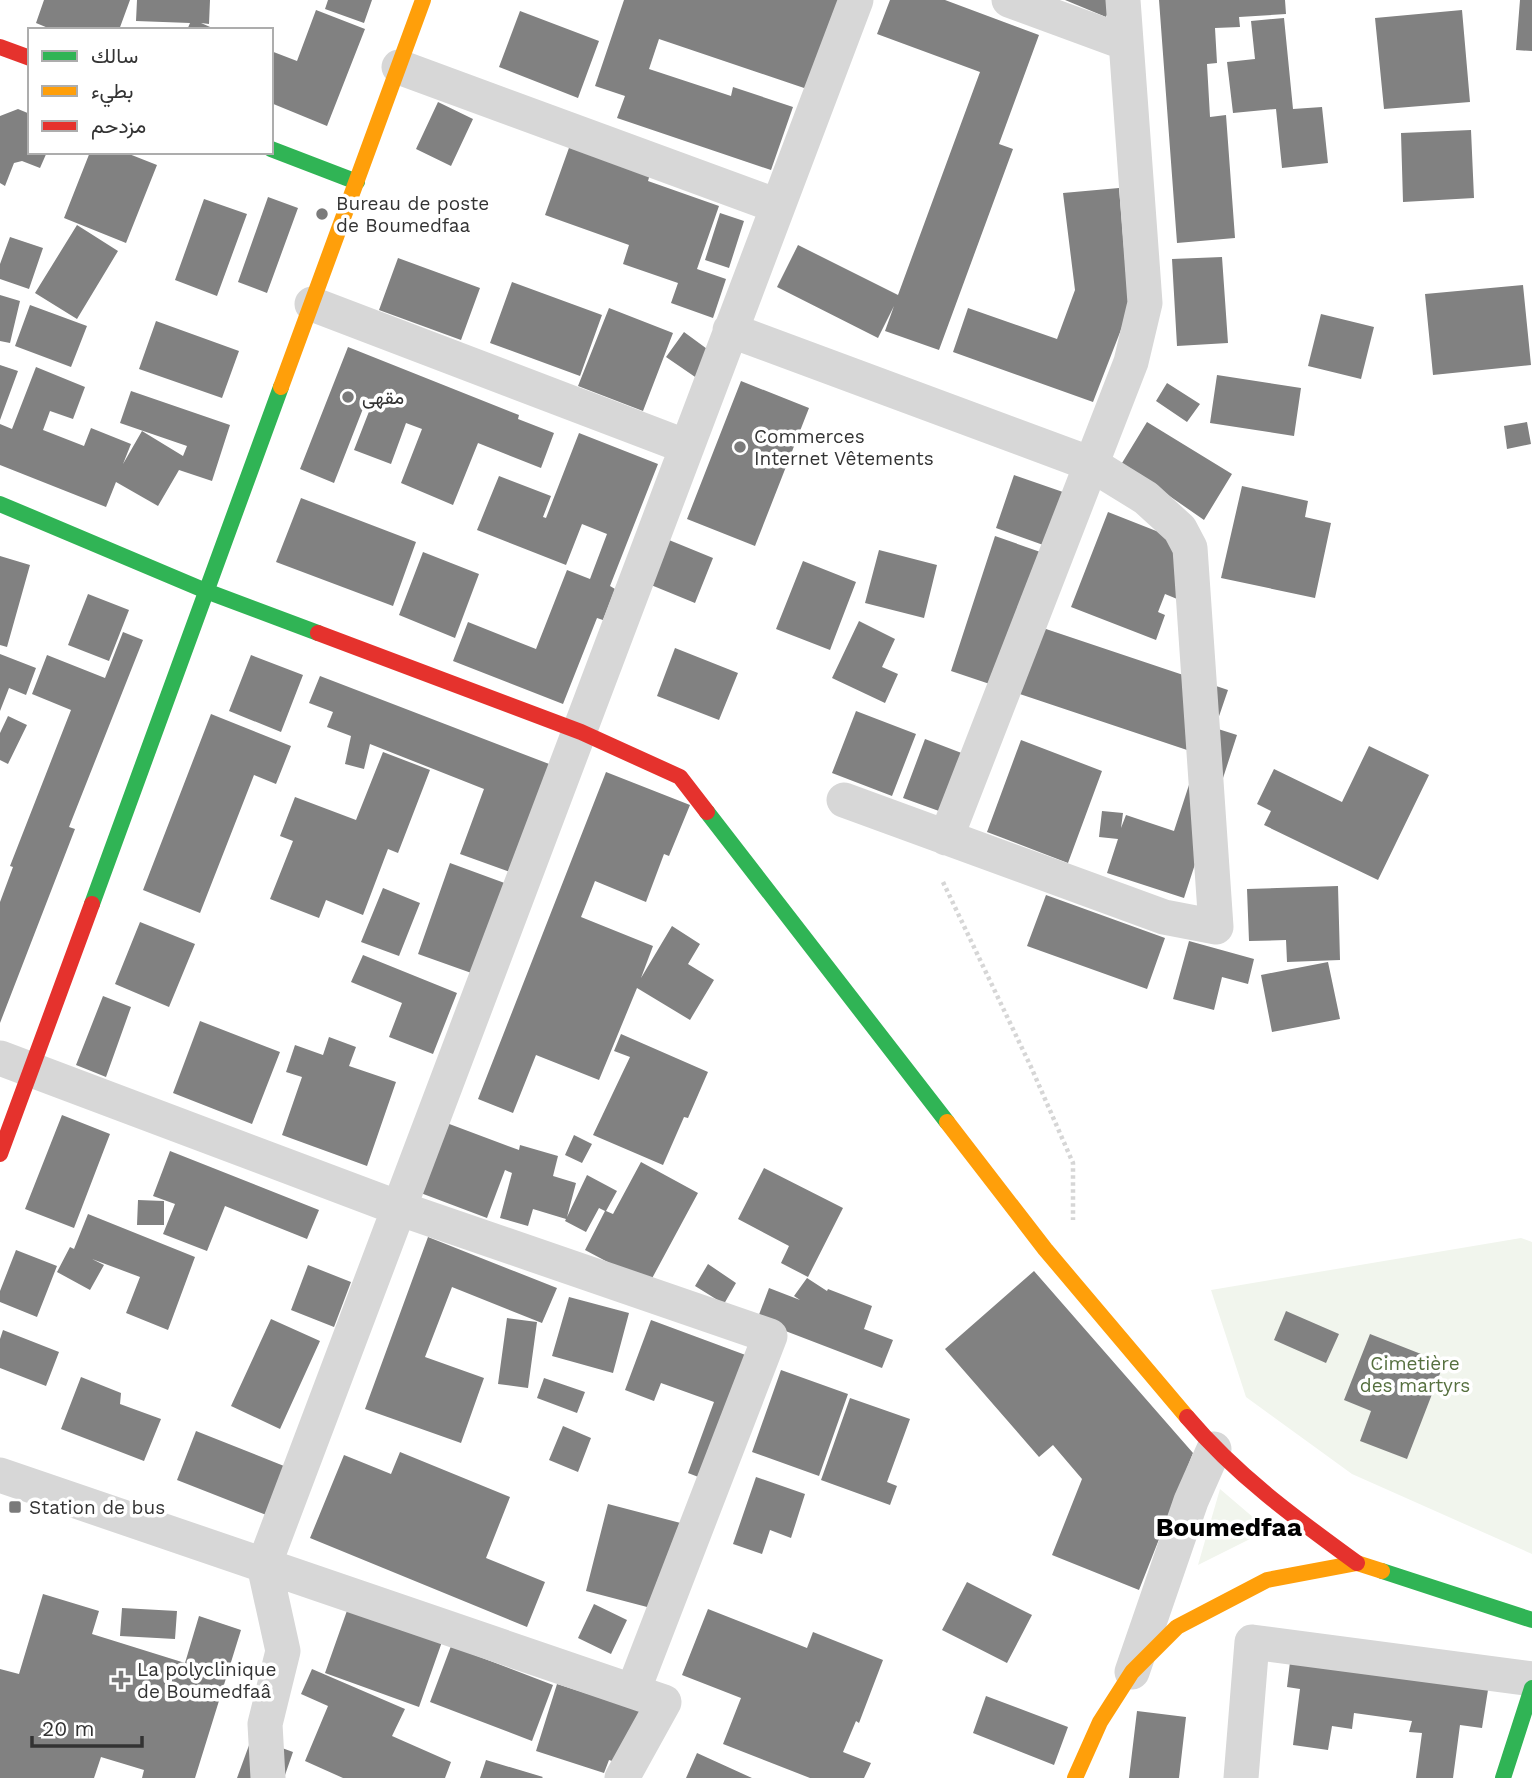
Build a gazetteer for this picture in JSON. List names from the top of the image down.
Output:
{
  "districts": ["Boumedfaa"],
  "parks": ["Cimetière des martyrs"],
  "places": {
    "other": ["Bureau de poste de Boumedfaa", "مقهى", "Commerces Internet Vêtements"],
    "transit": ["Station de bus"],
    "health": ["La polyclinique de Boumedfaâ"]
  },
  "legend": ["سالك", "بطيء", "مزدحم"],
  "scale_bar": "20 m"
}
